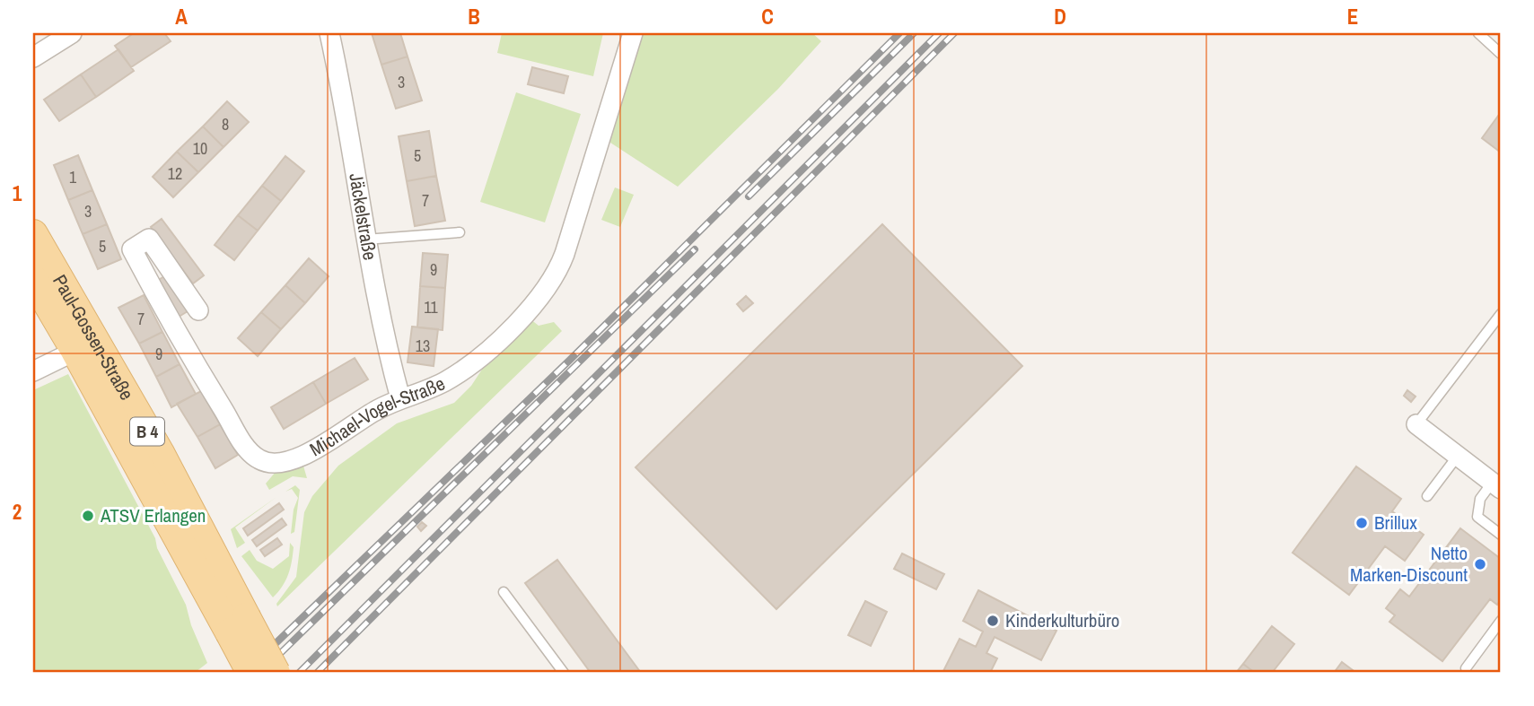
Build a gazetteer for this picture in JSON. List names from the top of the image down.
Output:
{
  "streets": {
    "main road": ["Paul-Gossen-Straße", "B 4"],
    "street": ["Jäckelstraße", "Michael-Vogel-Straße"]
  },
  "crossings": [
    ["Jäckelstraße", "Michael-Vogel-Straße"]
  ],
  "places": [
    "ATSV Erlangen",
    "Brillux",
    "Netto Marken-Discount",
    "Kinderkulturbüro"
  ],
  "house_numbers": [
    "3",
    "8",
    "10",
    "5",
    "12",
    "1",
    "7",
    "3",
    "5",
    "9",
    "11",
    "7",
    "13",
    "9"
  ],
  "grid": {
    "columns": [
      "A",
      "B",
      "C",
      "D",
      "E"
    ],
    "rows": ["1", "2"]
  }
}
